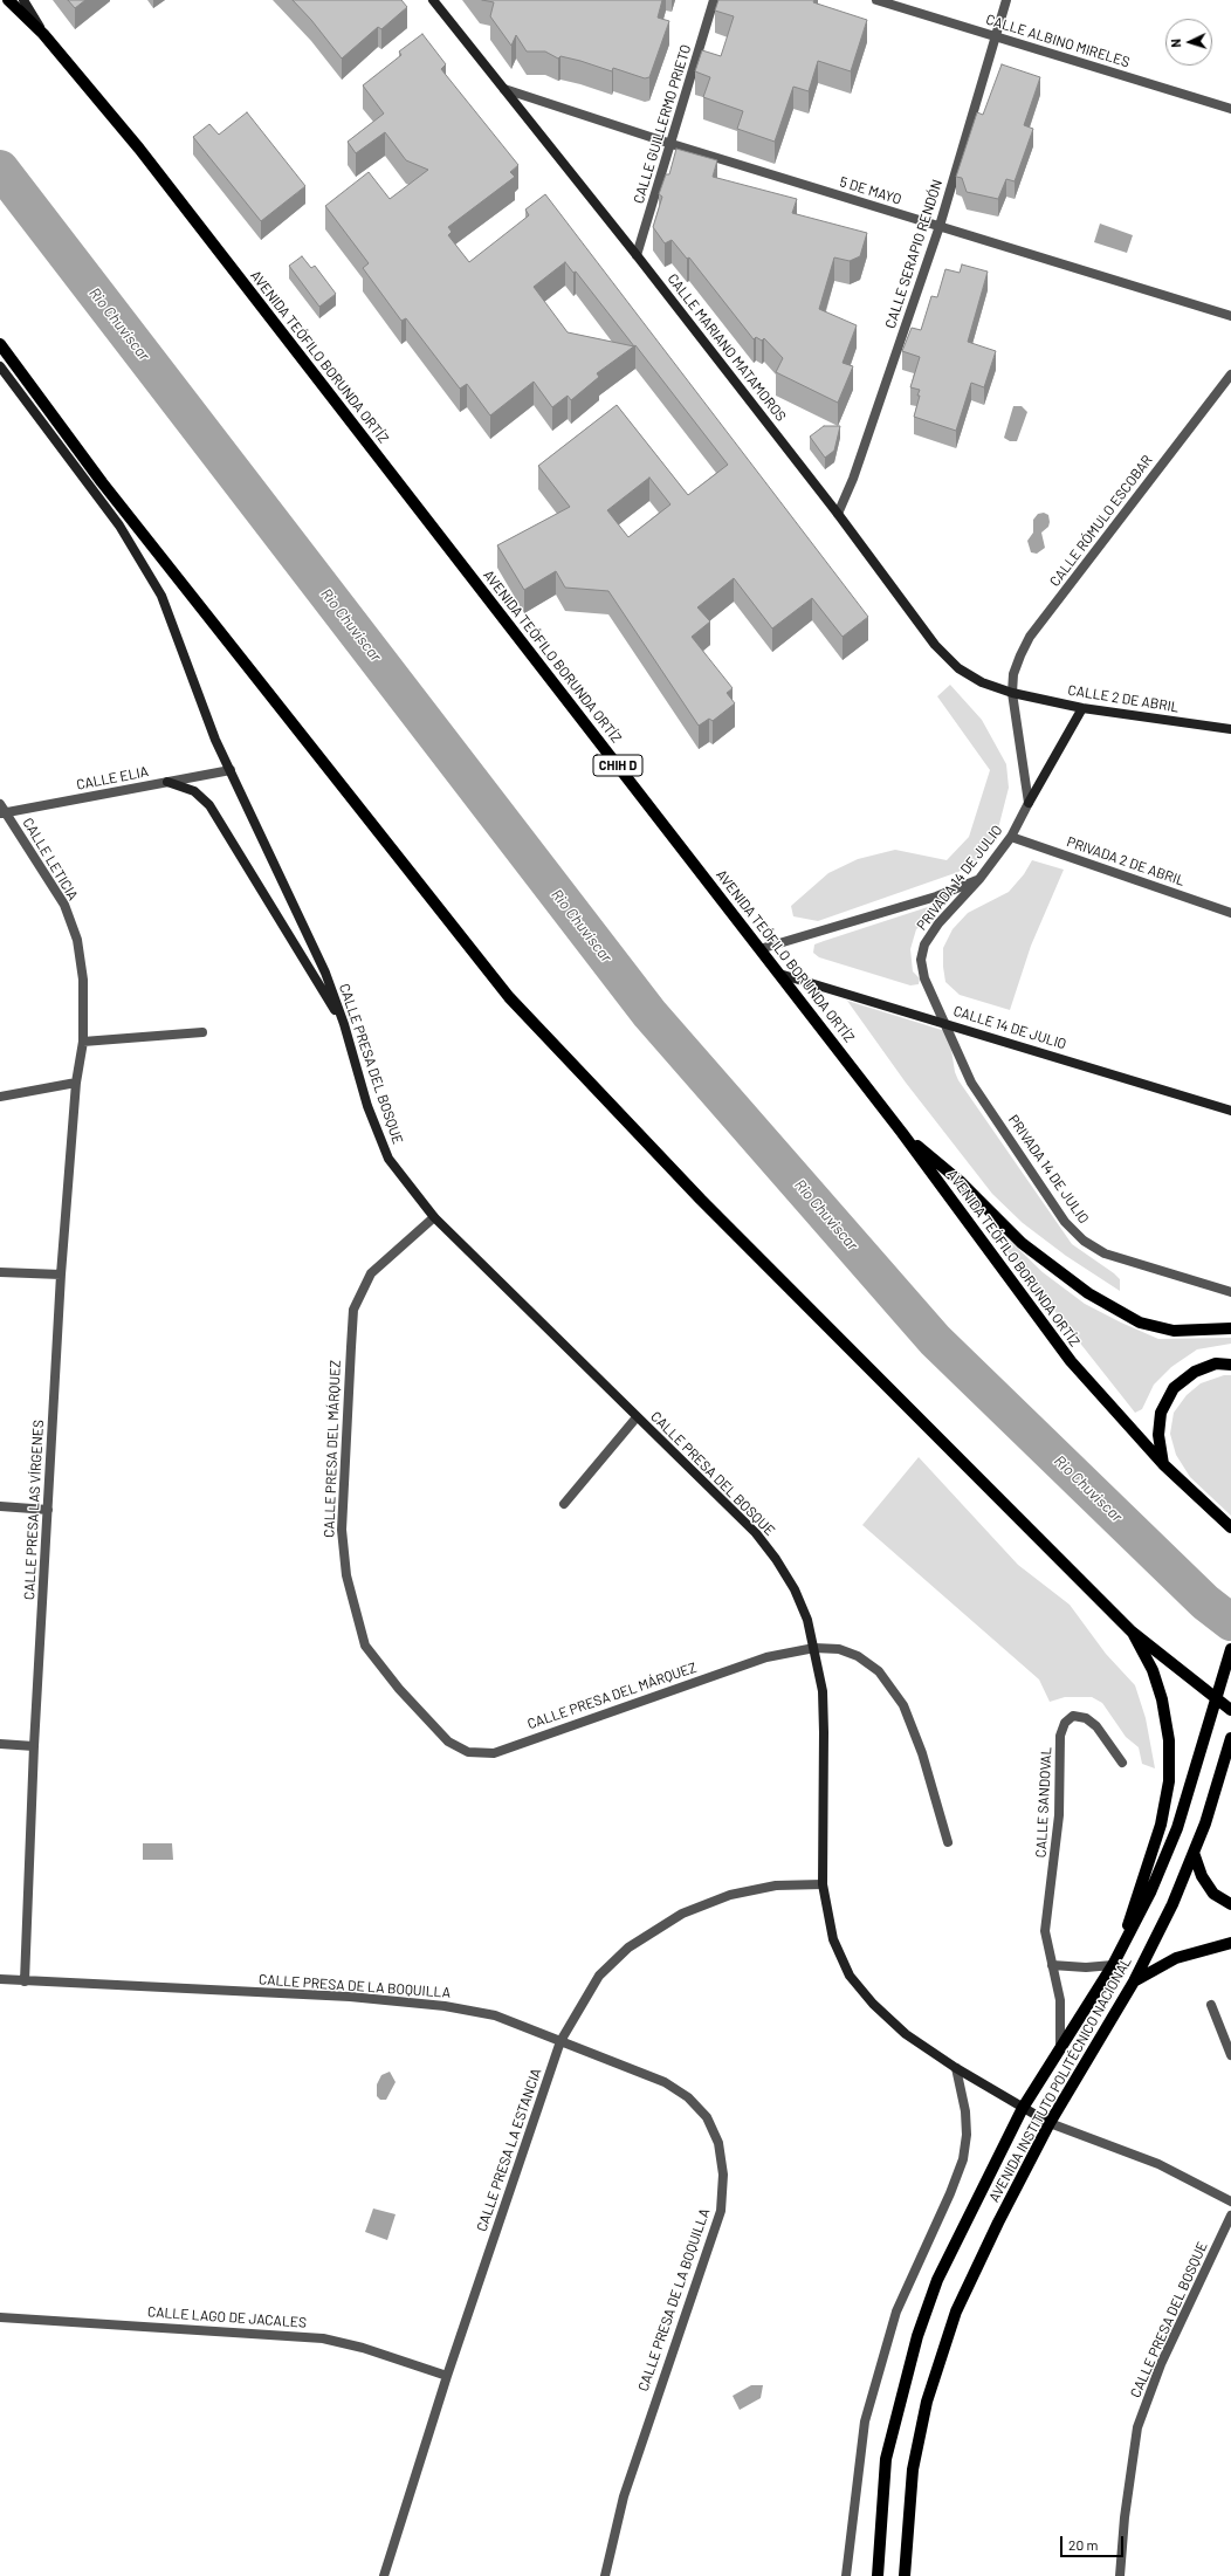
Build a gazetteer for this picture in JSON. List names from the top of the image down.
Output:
{
  "streets": {
    "main road": ["AVENIDA TEÓFILO BORUNDA ORTÍZ", "CHIH D", "AVENIDA INSTITUTO POLITÉCNICO NACIONAL"],
    "street": [
      "CALLE ALBINO MIRELES",
      "CALLE GUILLERMO PRIETO",
      "5 DE MAYO",
      "CALLE SERAPIO RENDÓN",
      "CALLE MARIANO MATAMOROS",
      "CALLE RÓMULO ESCOBAR",
      "CALLE 2 DE ABRIL",
      "CALLE ELIA",
      "CALLE LETICIA",
      "PRIVADA 2 DE ABRIL",
      "PRIVADA 14 DE JULIO",
      "CALLE 14 DE JULIO",
      "CALLE PRESA DEL BOSQUE",
      "CALLE PRESA DEL MÁRQUEZ",
      "CALLE PRESA LAS VÍRGENES",
      "CALLE SANDOVAL",
      "CALLE PRESA DE LA BOQUILLA",
      "CALLE PRESA LA ESTANCIA",
      "CALLE LAGO DE JACALES"
    ]
  },
  "crossings": [
    ["CALLE ALBINO MIRELES", "CALLE SERAPIO RENDÓN"],
    ["CALLE GUILLERMO PRIETO", "5 DE MAYO"],
    ["CALLE GUILLERMO PRIETO", "CALLE MARIANO MATAMOROS"],
    ["5 DE MAYO", "CALLE SERAPIO RENDÓN"],
    ["5 DE MAYO", "CALLE MARIANO MATAMOROS"],
    ["CALLE SERAPIO RENDÓN", "CALLE MARIANO MATAMOROS"],
    ["CALLE MARIANO MATAMOROS", "CALLE RÓMULO ESCOBAR"],
    ["CALLE MARIANO MATAMOROS", "CALLE 2 DE ABRIL"],
    ["AVENIDA TEÓFILO BORUNDA ORTÍZ", "CALLE 14 DE JULIO"],
    ["CALLE RÓMULO ESCOBAR", "CALLE 2 DE ABRIL"],
    ["CALLE ELIA", "CALLE LETICIA"],
    ["CALLE ELIA", "CALLE PRESA DEL BOSQUE"],
    ["CALLE LETICIA", "CALLE PRESA LAS VÍRGENES"],
    ["PRIVADA 2 DE ABRIL", "PRIVADA 14 DE JULIO"],
    ["PRIVADA 14 DE JULIO", "CALLE 14 DE JULIO"],
    ["CALLE PRESA DEL BOSQUE", "CALLE PRESA DEL MÁRQUEZ"],
    ["CALLE PRESA DEL BOSQUE", "AVENIDA INSTITUTO POLITÉCNICO NACIONAL"],
    ["CALLE PRESA DEL BOSQUE", "CALLE PRESA LA ESTANCIA"],
    ["CALLE PRESA LAS VÍRGENES", "CALLE PRESA DE LA BOQUILLA"],
    ["CALLE PRESA DE LA BOQUILLA", "CALLE PRESA LA ESTANCIA"],
    ["CALLE PRESA LA ESTANCIA", "CALLE LAGO DE JACALES"]
  ],
  "water": ["Rio Chuviscar"],
  "scale_bar": "20 m",
  "north": "left"
}
